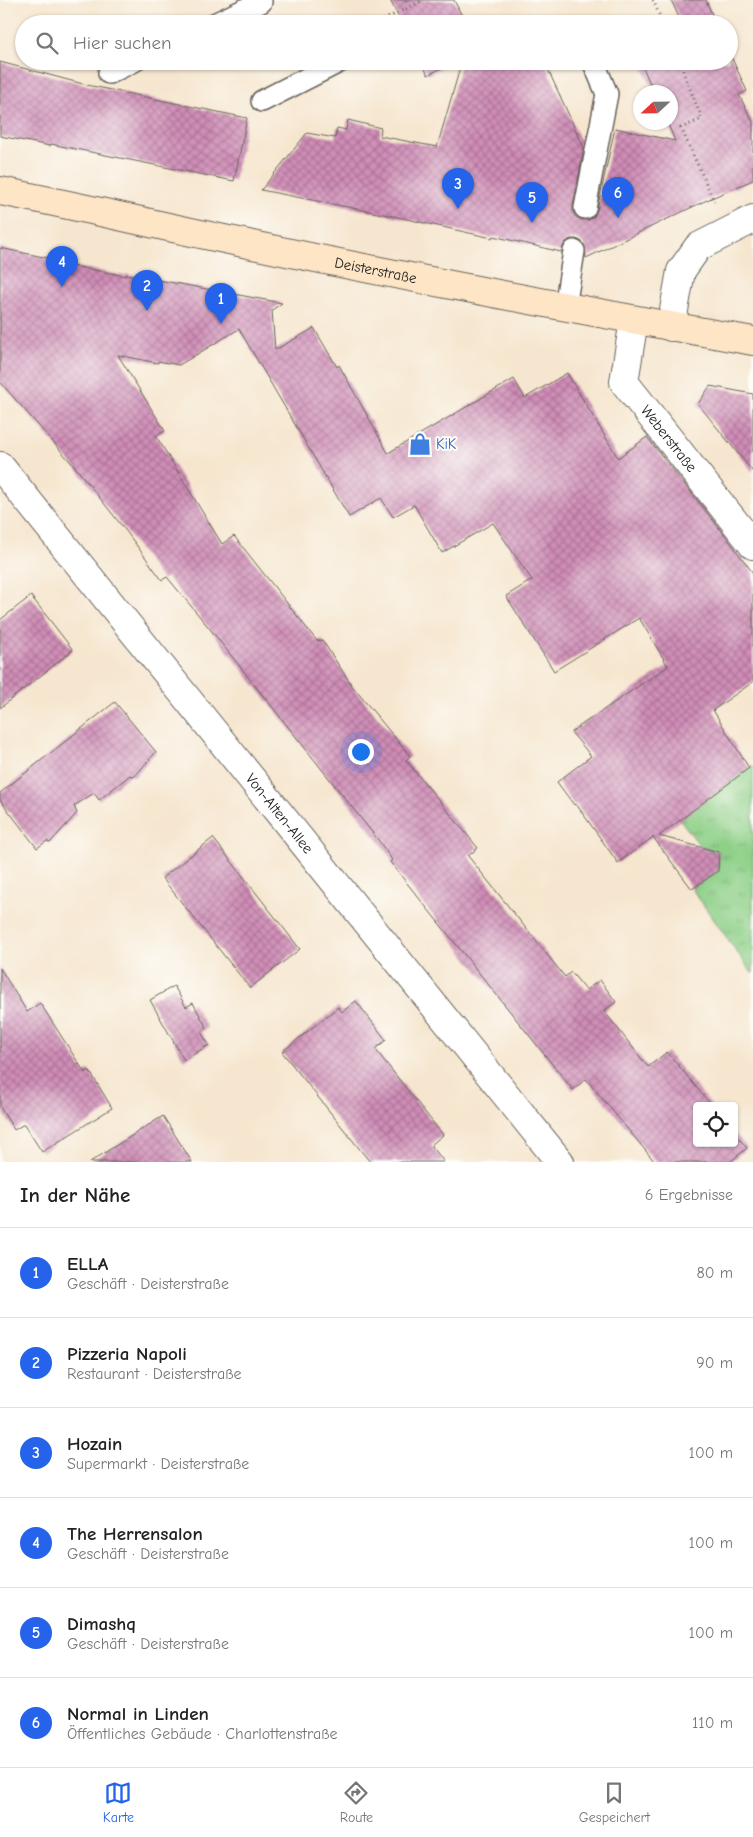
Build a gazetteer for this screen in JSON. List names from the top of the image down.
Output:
{
  "streets": {
    "street": ["Deisterstraße", "Weberstraße", "Von-Alten-Allee"]
  },
  "crossings": [
    ["Deisterstraße", "Weberstraße"]
  ],
  "places": {
    "shop": ["KiK"]
  },
  "north": "left",
  "page": {
    "search": "Hier suchen",
    "pins": [
      "3",
      "6",
      "5",
      "4",
      "2",
      "1"
    ],
    "heading": ["In der Nähe", "6 Ergebnisse"],
    "list": [
      {
        "mark": "1",
        "name": "ELLA",
        "note": "Geschäft · Deisterstraße",
        "value": "80 m"
      },
      {
        "mark": "2",
        "name": "Pizzeria Napoli",
        "note": "Restaurant · Deisterstraße",
        "value": "90 m"
      },
      {
        "mark": "3",
        "name": "Hozain",
        "note": "Supermarkt · Deisterstraße",
        "value": "100 m"
      },
      {
        "mark": "4",
        "name": "The Herrensalon",
        "note": "Geschäft · Deisterstraße",
        "value": "100 m"
      },
      {
        "mark": "5",
        "name": "Dimashq",
        "note": "Geschäft · Deisterstraße",
        "value": "100 m"
      },
      {
        "mark": "6",
        "name": "Normal in Linden",
        "note": "Öffentliches Gebäude · Charlottenstraße",
        "value": "110 m"
      }
    ],
    "nav": ["Karte", "Route", "Gespeichert"]
  }
}
